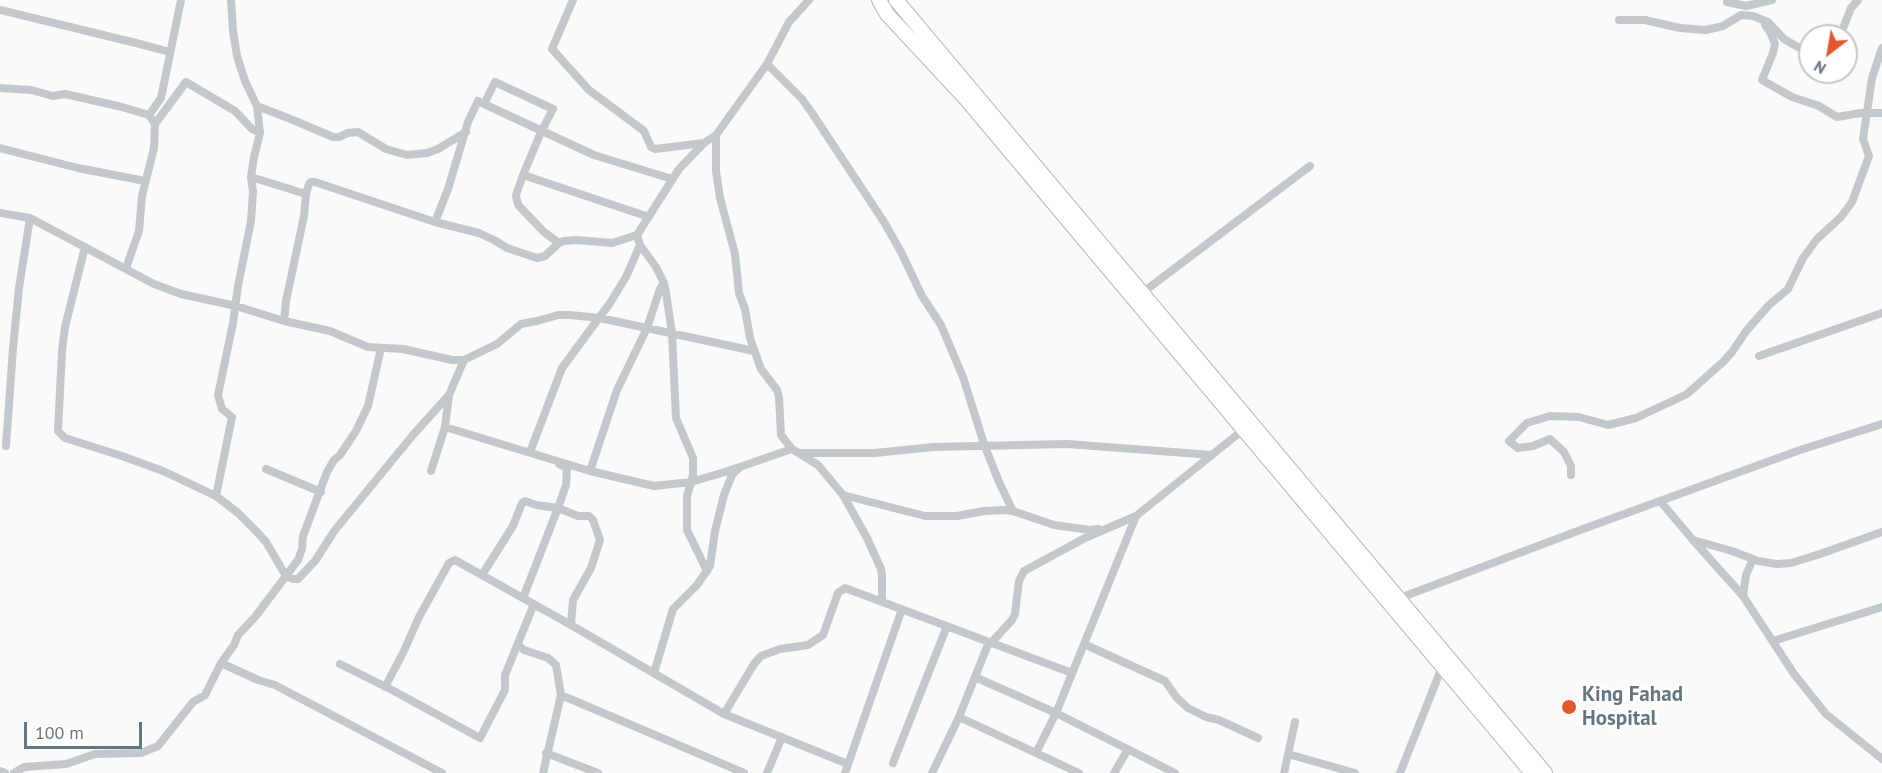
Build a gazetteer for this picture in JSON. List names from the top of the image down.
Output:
{
  "places": ["King Fahad Hospital"],
  "scale_bar": "100 m",
  "north": "bottom left"
}
